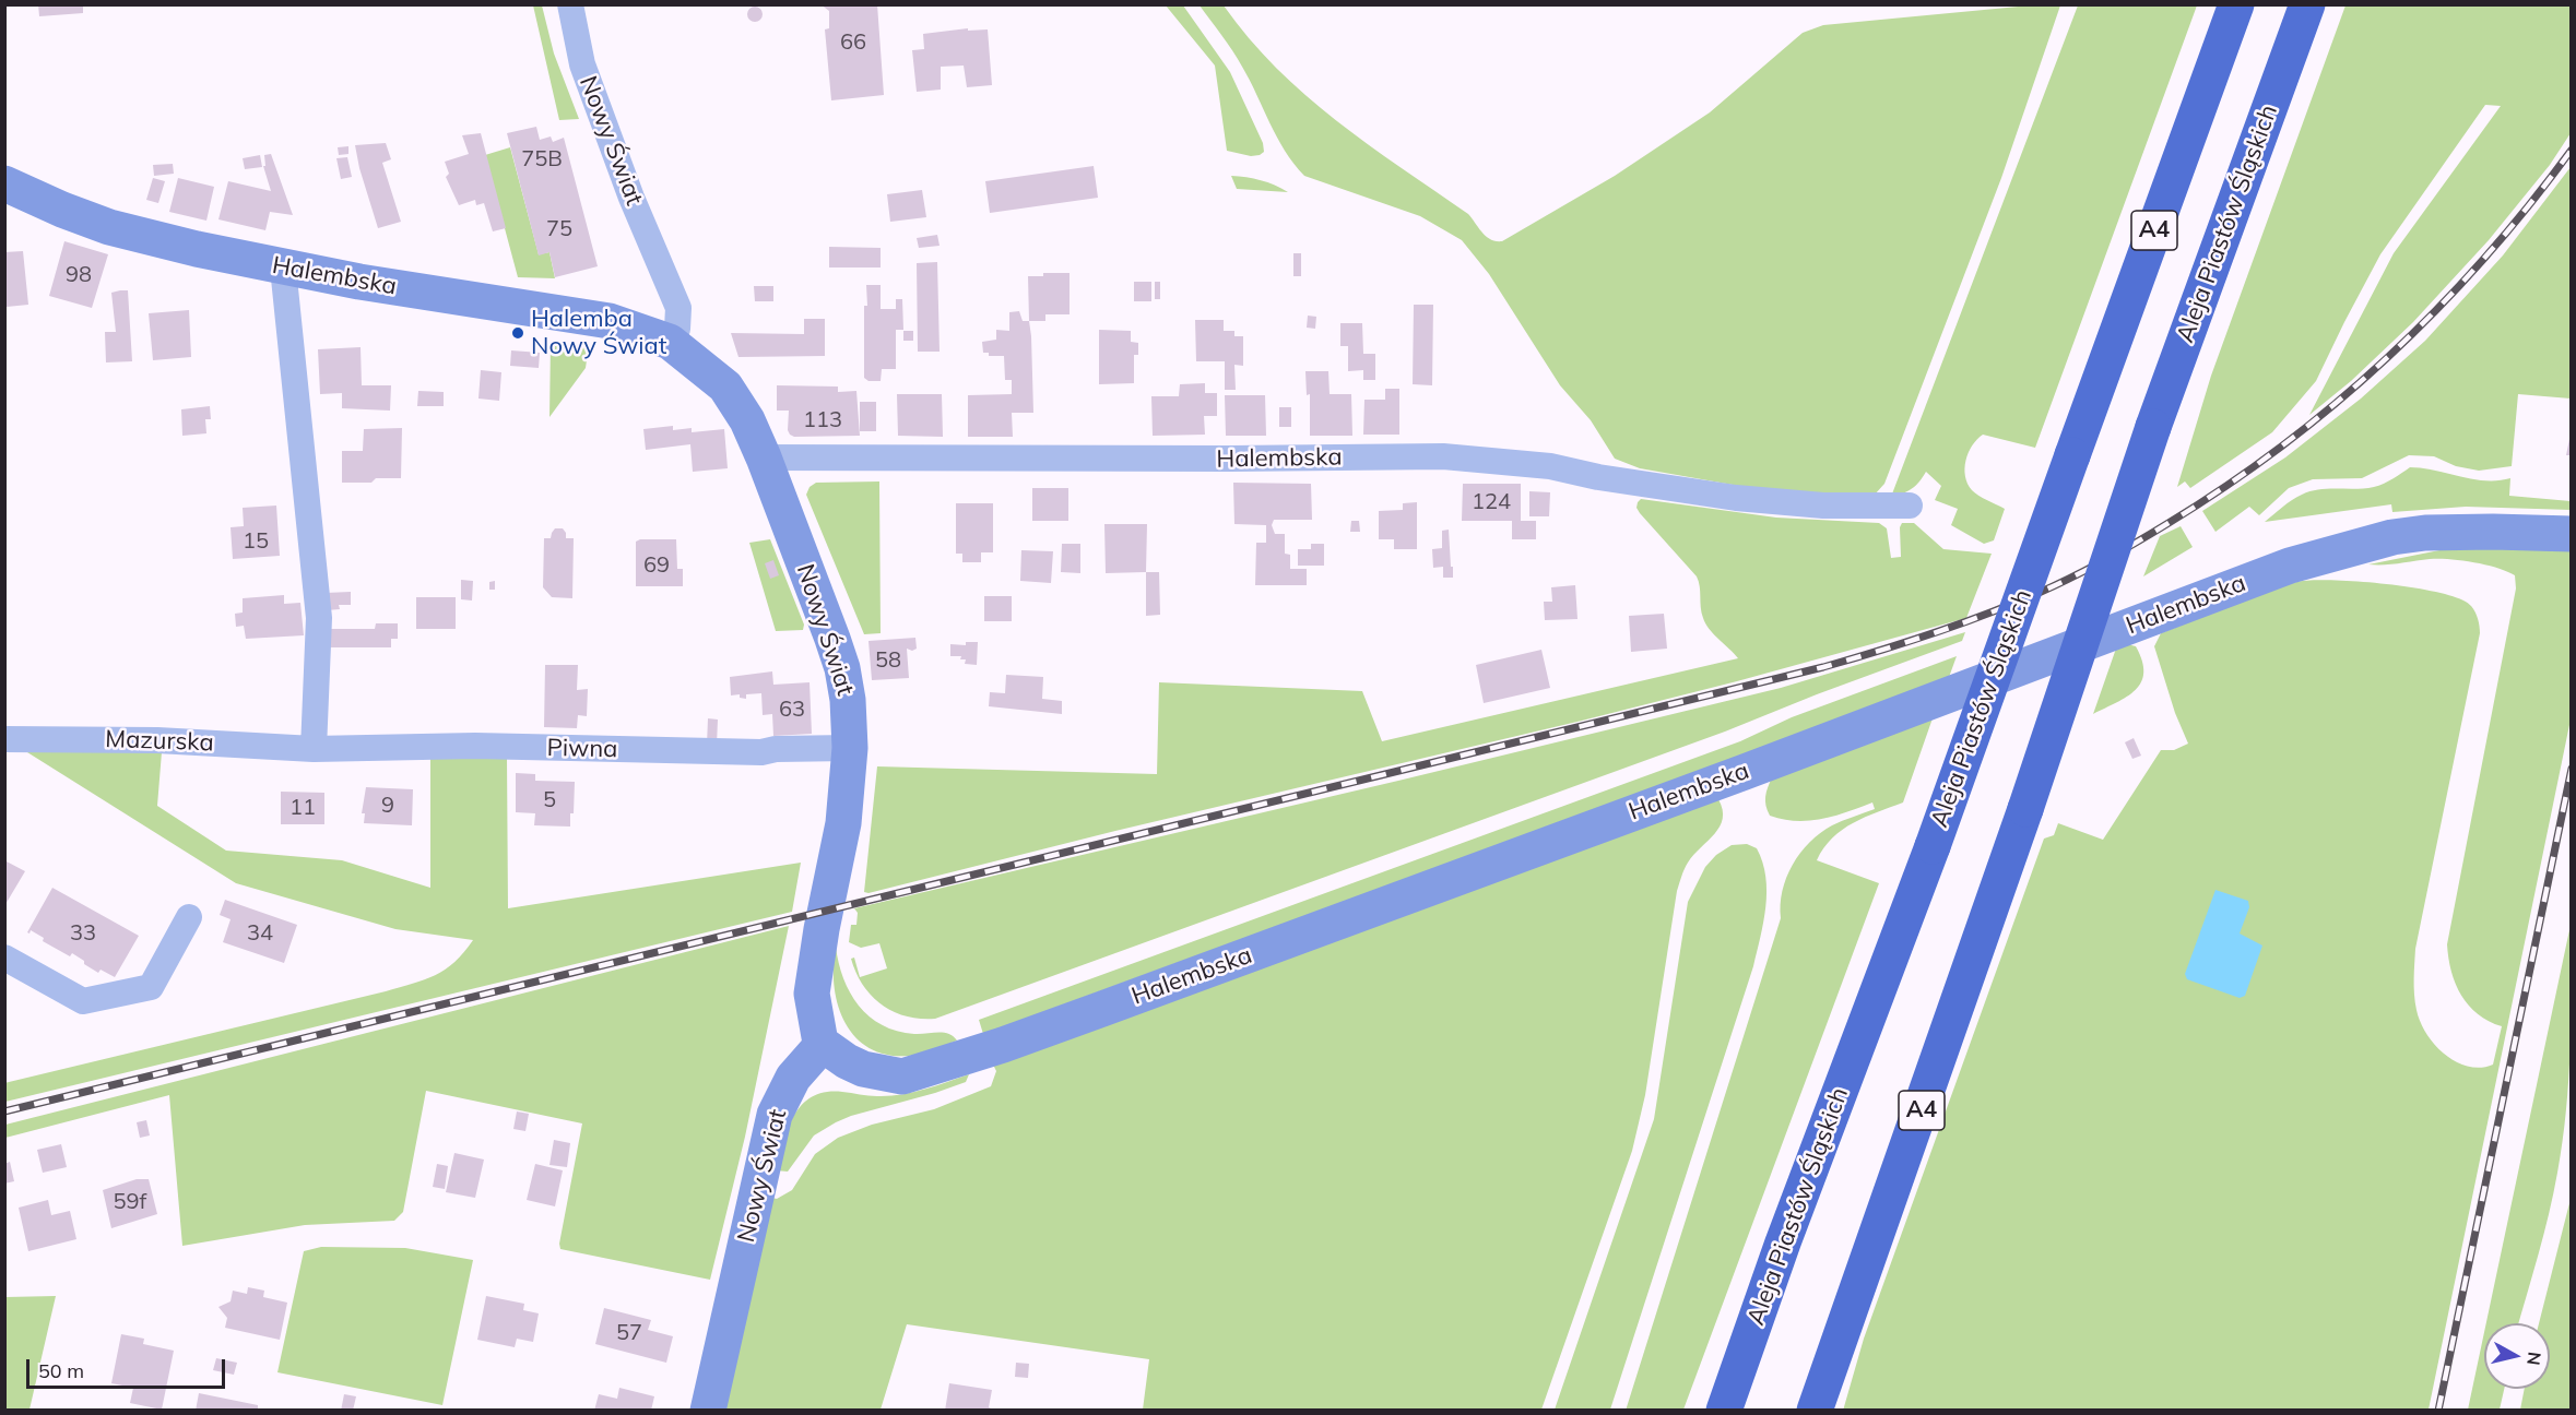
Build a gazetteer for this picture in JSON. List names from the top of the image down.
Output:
{
  "streets": {
    "highway": ["Aleja Piastów Śląskich", "A4"],
    "street": [
      "Nowy Świat",
      "Halembska",
      "Mazurska",
      "Piwna"
    ]
  },
  "crossings": [
    ["Nowy Świat", "Halembska"],
    ["Nowy Świat", "Piwna"],
    ["Mazurska", "Piwna"]
  ],
  "places": ["Halemba Nowy Świat"],
  "house_numbers": [
    "66",
    "75B",
    "75",
    "98",
    "113",
    "124",
    "15",
    "69",
    "58",
    "63",
    "5",
    "9",
    "11",
    "33",
    "34",
    "59f",
    "57"
  ],
  "scale_bar": "50 m",
  "north": "right"
}
